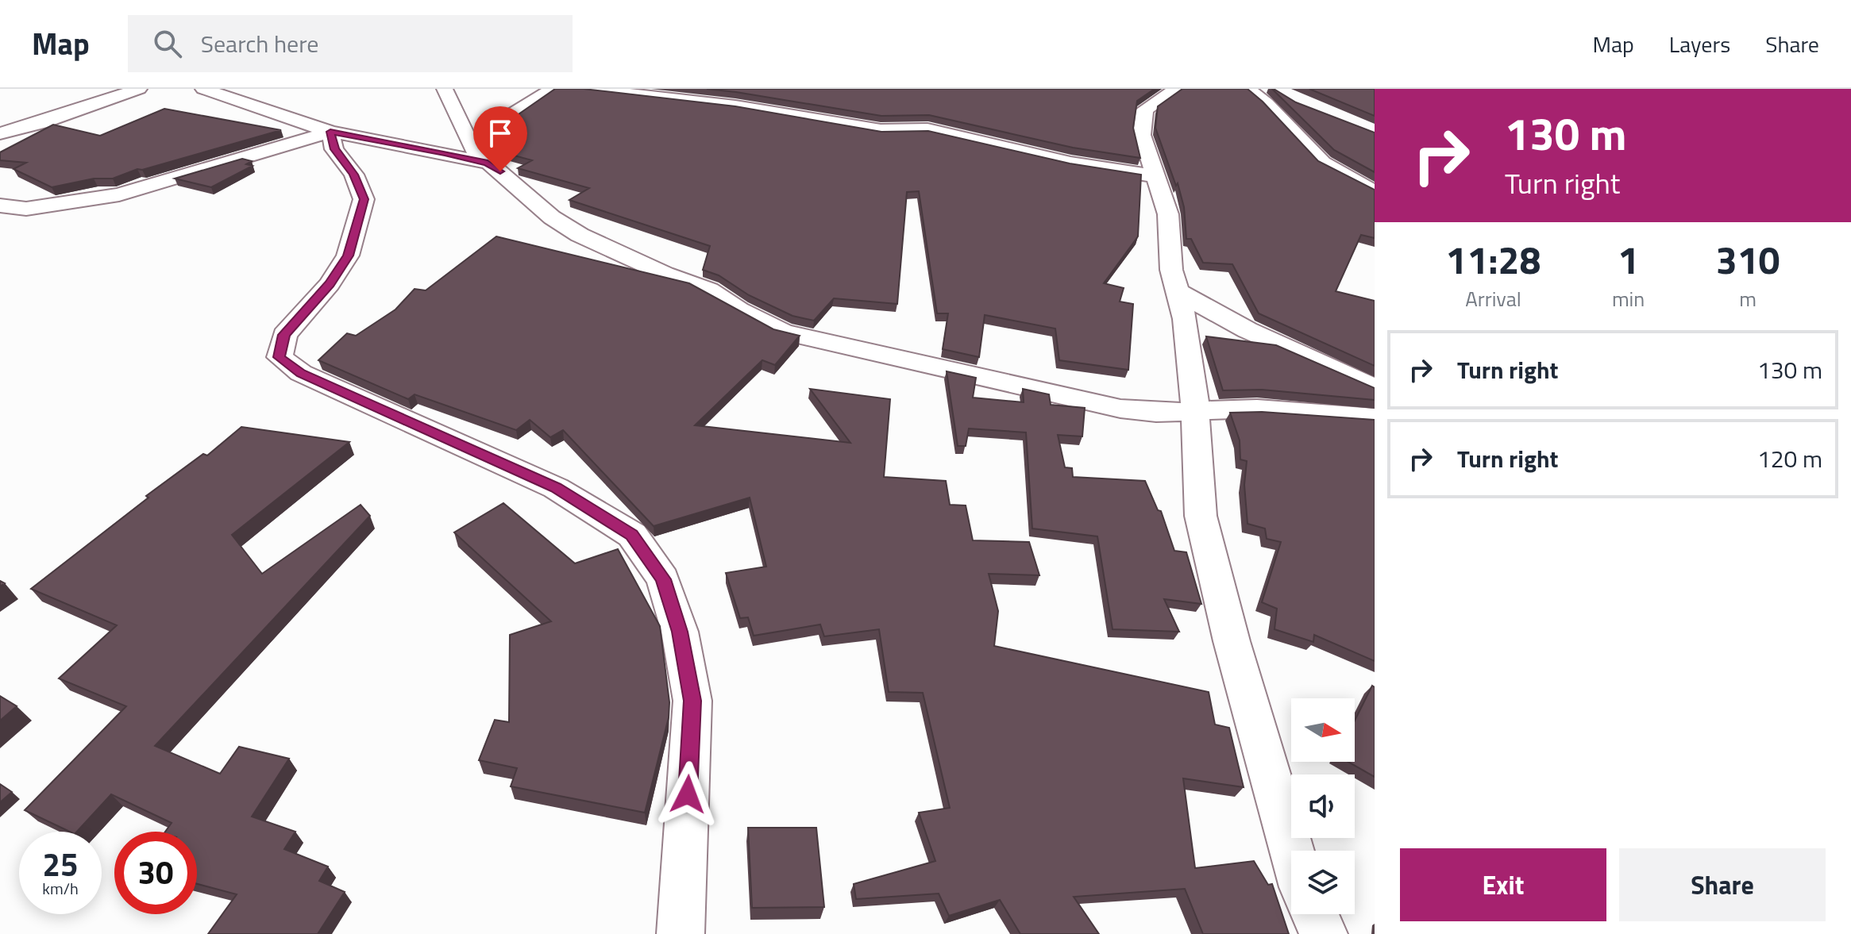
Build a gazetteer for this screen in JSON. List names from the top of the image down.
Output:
{
  "north": "right",
  "page": {
    "header": "Map",
    "search": "Search here",
    "nav": ["Map", "Layers", "Share"],
    "turn": ["130 m", "Turn right"],
    "eta": [
      "11:28",
      "Arrival",
      "1",
      "min",
      "310",
      "m"
    ],
    "list": [
      {
        "name": "Turn right",
        "value": "130 m"
      },
      {
        "name": "Turn right",
        "value": "120 m"
      }
    ],
    "speed": "25 km/h",
    "limit": "30",
    "buttons": ["Exit", "Share"]
  }
}
